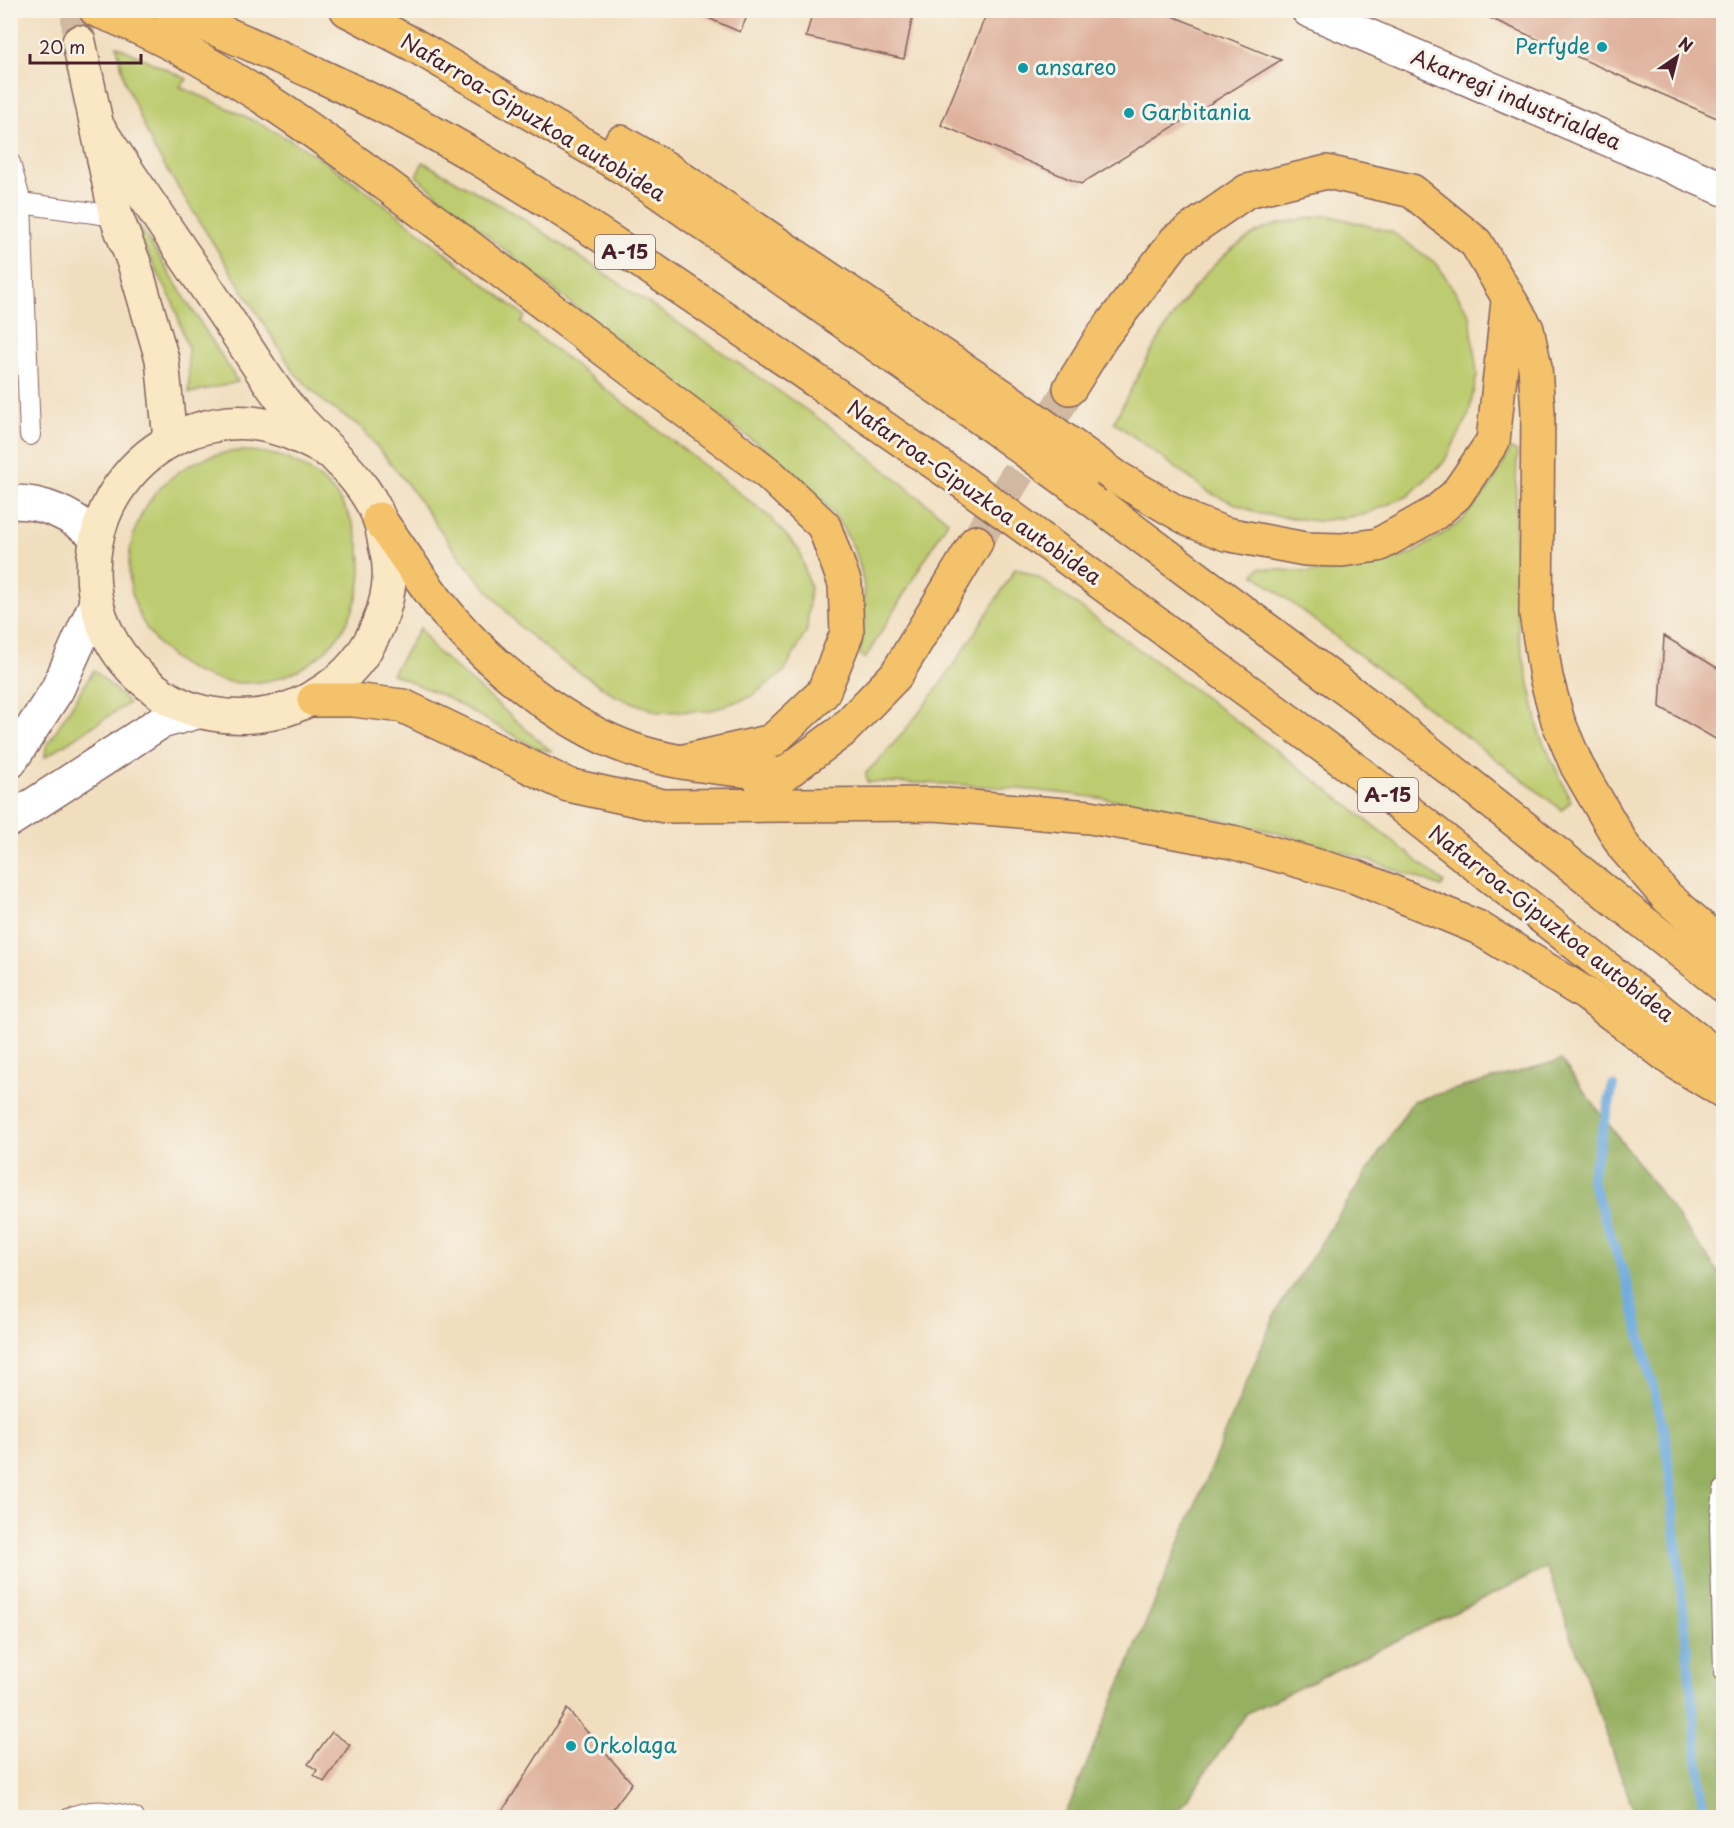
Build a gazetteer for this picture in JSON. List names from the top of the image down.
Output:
{
  "streets": {
    "highway": ["Nafarroa-Gipuzkoa autobidea", "A-15"],
    "street": ["Akarregi industrialdea"]
  },
  "places": [
    "Perfyde",
    "ansareo",
    "Garbitania",
    "Orkolaga"
  ],
  "scale_bar": "20 m",
  "north": "top right"
}
